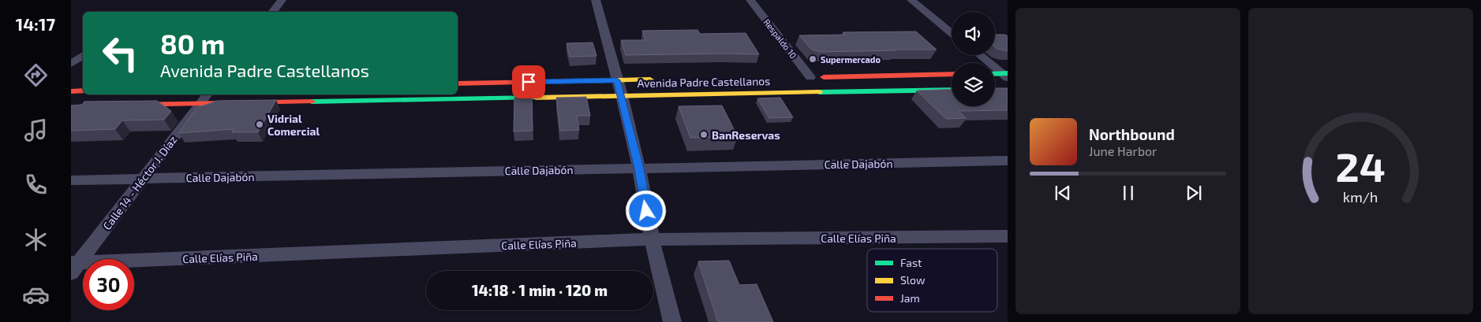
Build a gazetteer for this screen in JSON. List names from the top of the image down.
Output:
{
  "streets": {
    "main road": ["Avenida Padre Castellanos"],
    "street": [
      "Respaldo 10",
      "Calle Dajabón",
      "Calle 14 - Héctor J. Díaz",
      "Calle Elías Piña"
    ]
  },
  "crossings": [
    ["Avenida Padre Castellanos", "Calle 14 - Héctor J. Díaz"],
    ["Calle Dajabón", "Calle 14 - Héctor J. Díaz"],
    ["Calle 14 - Héctor J. Díaz", "Calle Elías Piña"]
  ],
  "places": ["Supermercado", "Vidrial Comercial", "BanReservas"],
  "legend": ["Fast", "Slow", "Jam"],
  "page": {
    "tabs": "14:17",
    "turn": ["80 m", "Avenida Padre Castellanos"],
    "song": ["Northbound", "June Harbor"],
    "limit": "30",
    "trip": "14:18 · 1 min · 120 m",
    "gauge": ["24", "km/h"]
  }
}
